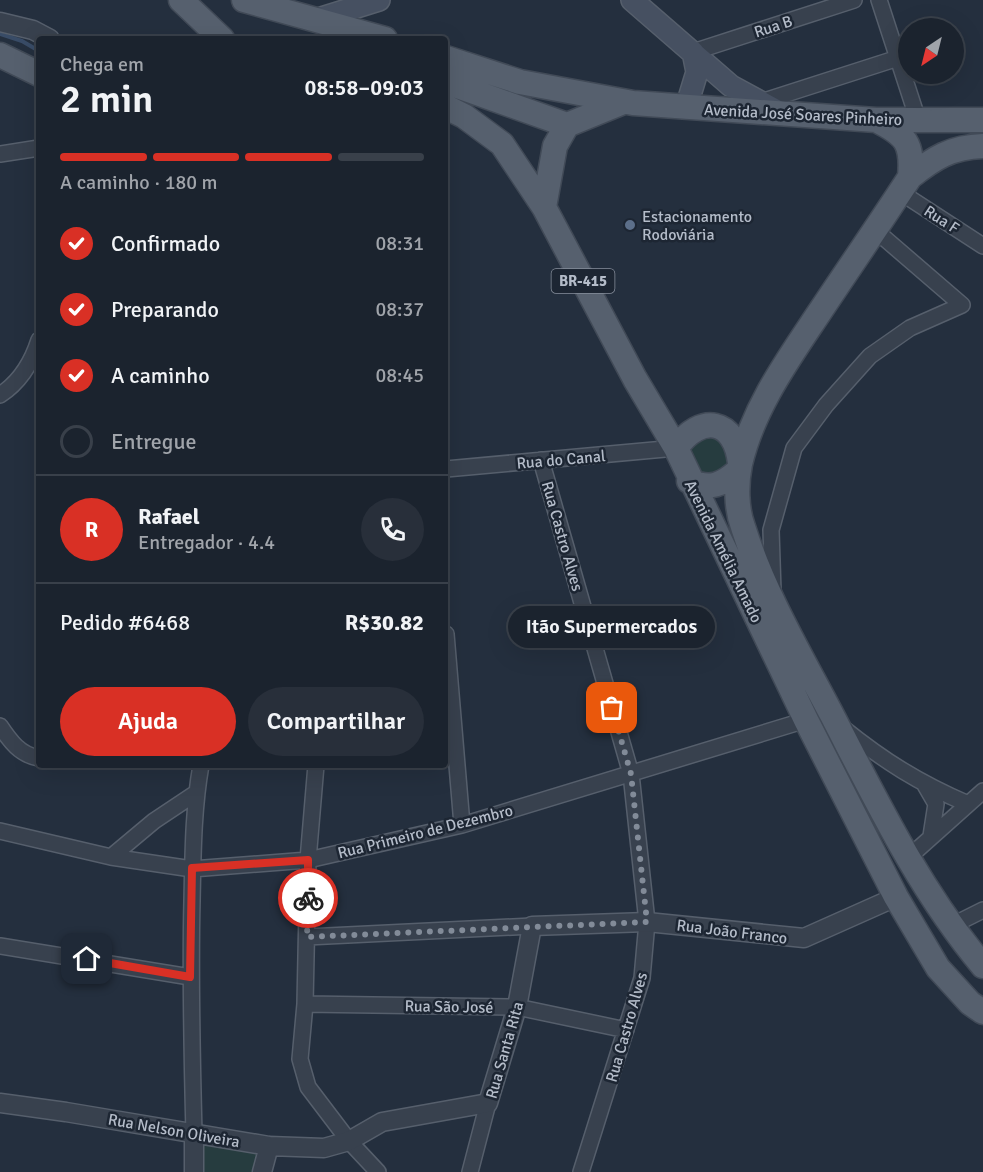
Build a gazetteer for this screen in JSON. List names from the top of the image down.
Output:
{
  "streets": {
    "main road": ["Avenida José Soares Pinheiro", "BR-415", "Avenida Amélia Amado"],
    "street": [
      "Rua B",
      "Rua F",
      "Rua do Canal",
      "Rua Castro Alves",
      "Rua Primeiro de Dezembro",
      "Rua João Franco",
      "Rua São José",
      "Rua Santa Rita",
      "Rua Nelson Oliveira"
    ]
  },
  "crossings": [
    ["Rua F", "Avenida Amélia Amado"],
    ["Rua do Canal", "Rua Castro Alves"],
    ["Rua do Canal", "Avenida Amélia Amado"],
    ["Rua Castro Alves", "Rua Primeiro de Dezembro"],
    ["Rua Castro Alves", "Rua João Franco"],
    ["Rua Castro Alves", "Rua São José"],
    ["Avenida Amélia Amado", "Rua Primeiro de Dezembro"],
    ["Avenida Amélia Amado", "Rua João Franco"],
    ["Rua João Franco", "Rua Santa Rita"],
    ["Rua São José", "Rua Santa Rita"],
    ["Rua Santa Rita", "Rua Nelson Oliveira"]
  ],
  "places": ["Estacionamento Rodoviária", "Itão Supermercados"],
  "north": "bottom left",
  "page": {
    "heading": ["2 min", "Chega em", "08:58–09:03"],
    "panel": [
      "Rafael",
      "Entregador · 4.4",
      "Pedido #6468",
      "R$30.82"
    ],
    "bar": "A caminho · 180 m",
    "list": [
      ["Confirmado", "08:31"],
      ["Preparando", "08:37"],
      ["A caminho", "08:45"],
      "Entregue"
    ],
    "round": "R",
    "bubble": "Itão Supermercados",
    "buttons": ["Ajuda", "Compartilhar"]
  }
}
